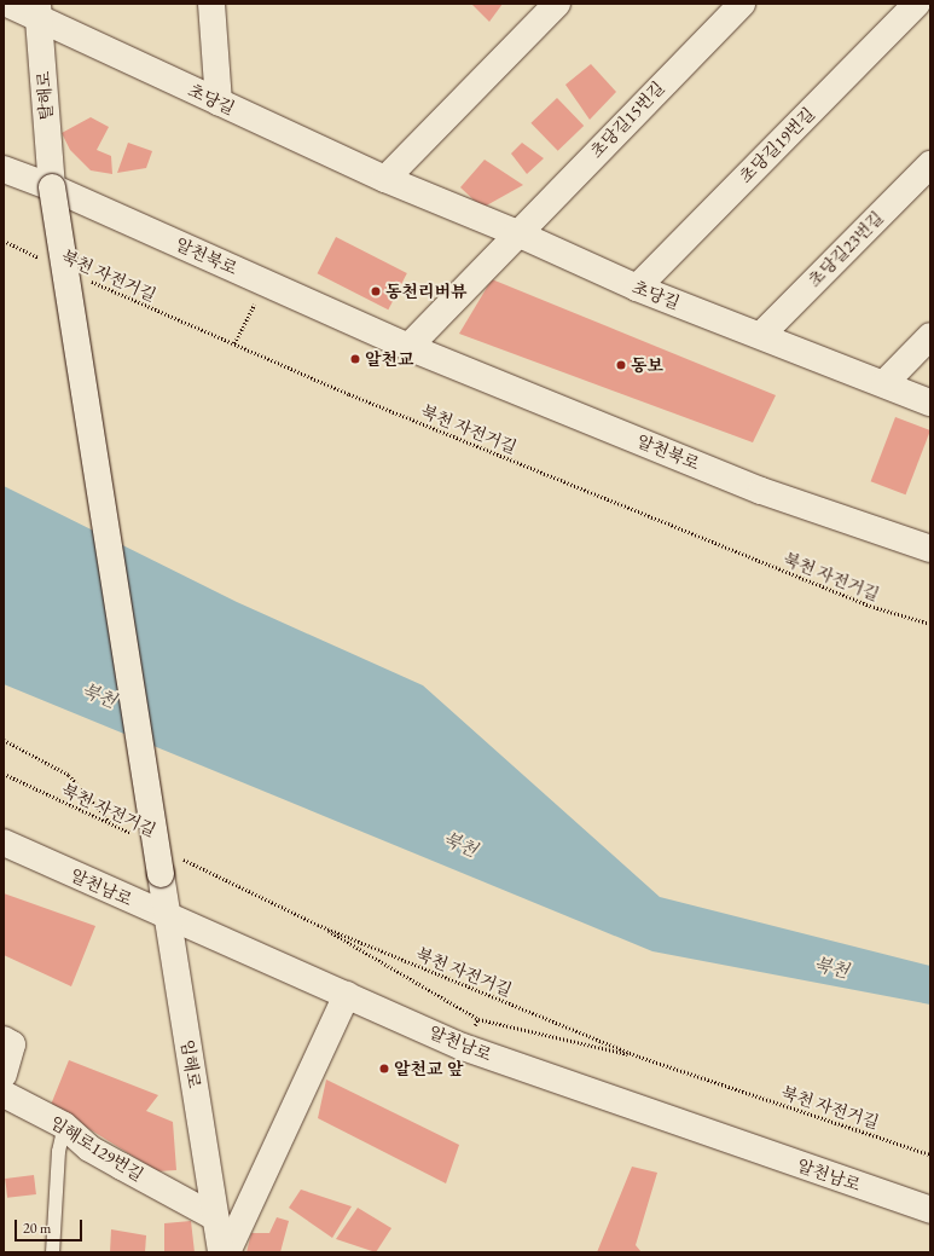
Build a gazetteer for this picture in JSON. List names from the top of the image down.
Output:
{
  "streets": {
    "street": [
      "탈해로",
      "초당길",
      "초당길15번길",
      "초당길19번길",
      "초당길23번길",
      "알천북로",
      "알천남로",
      "임해로",
      "임해로129번길"
    ],
    "path": ["북천 자전거길"]
  },
  "crossings": [
    ["탈해로", "초당길"],
    ["탈해로", "알천북로"],
    ["탈해로", "임해로"],
    ["초당길", "초당길15번길"],
    ["초당길", "초당길19번길"],
    ["초당길", "초당길23번길"],
    ["알천남로", "임해로"],
    ["임해로", "임해로129번길"]
  ],
  "water": ["북천"],
  "places": [
    "동천리버뷰",
    "알천교",
    "동보",
    "알천교 앞"
  ],
  "scale_bar": "20 m"
}
